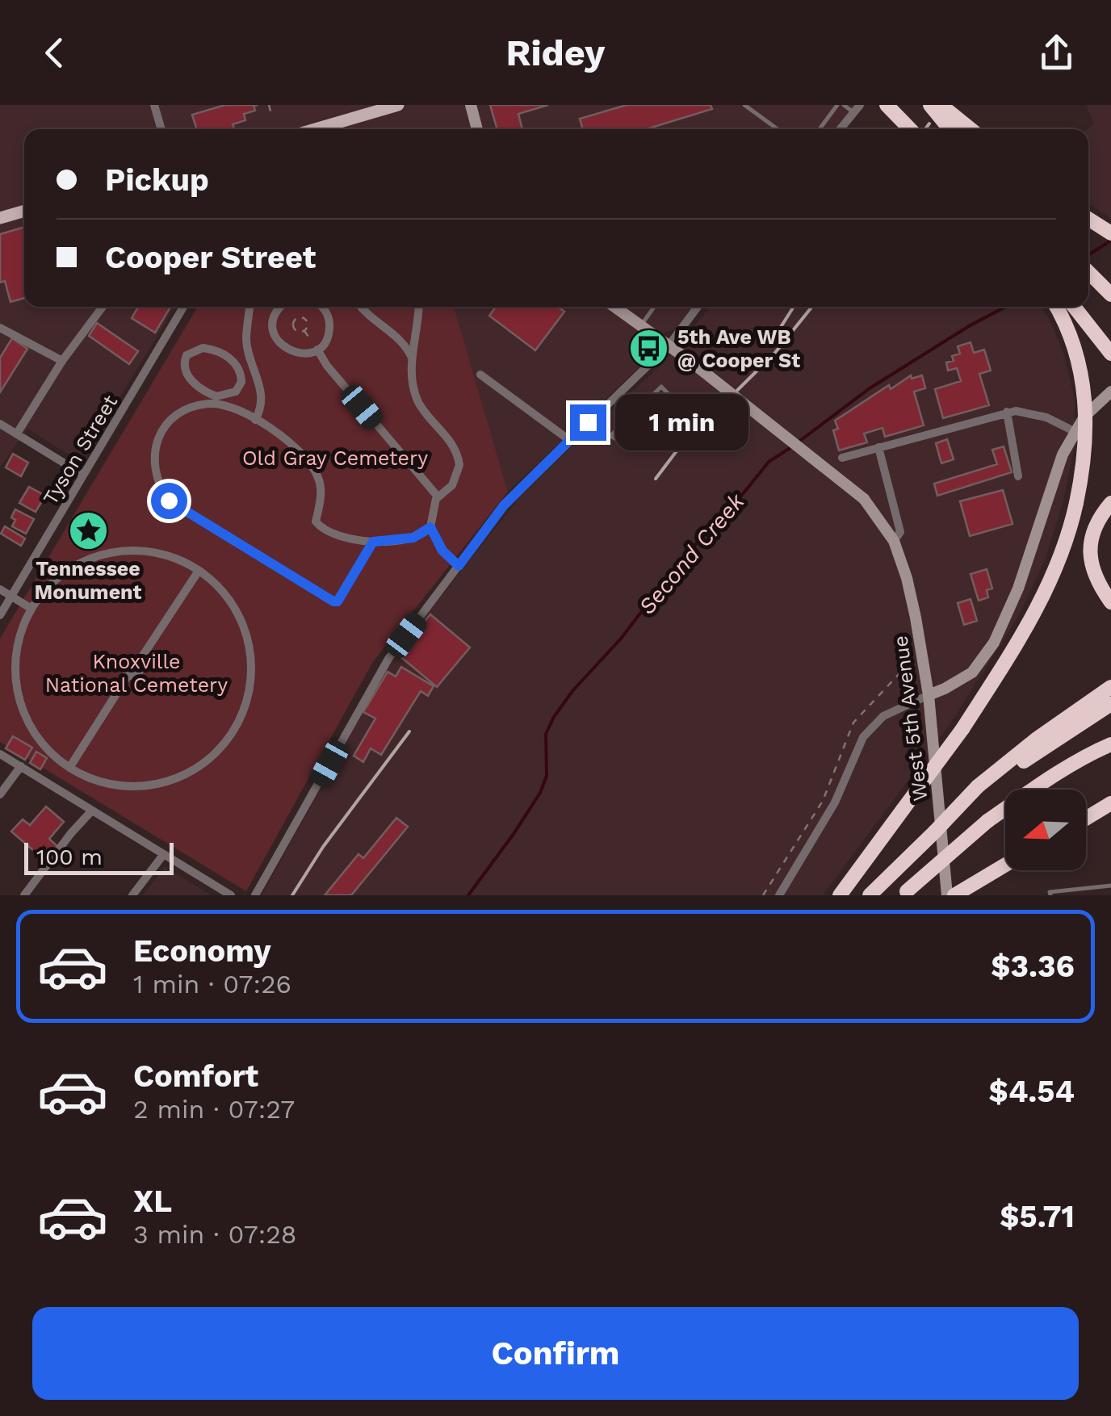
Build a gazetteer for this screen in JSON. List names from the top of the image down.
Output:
{
  "streets": {
    "street": ["Tyson Street", "West 5th Avenue"]
  },
  "water": ["Second Creek"],
  "parks": ["Old Gray Cemetery", "Knoxville National Cemetery"],
  "places": {
    "bus stop": ["5th Ave WB @ Cooper St"],
    "place": ["Tennessee Monument"]
  },
  "scale_bar": "100 m",
  "north": "left",
  "page": {
    "header": "Ridey",
    "banner": ["Pickup", "Cooper Street"],
    "bubble": "1 min",
    "scale": "100 m",
    "list": [
      {
        "name": "Economy",
        "note": "1 min · 07:26",
        "value": "$3.36"
      },
      {
        "name": "Comfort",
        "note": "2 min · 07:27",
        "value": "$4.54"
      },
      {
        "name": "XL",
        "note": "3 min · 07:28",
        "value": "$5.71"
      }
    ],
    "buttons": "Confirm"
  }
}
